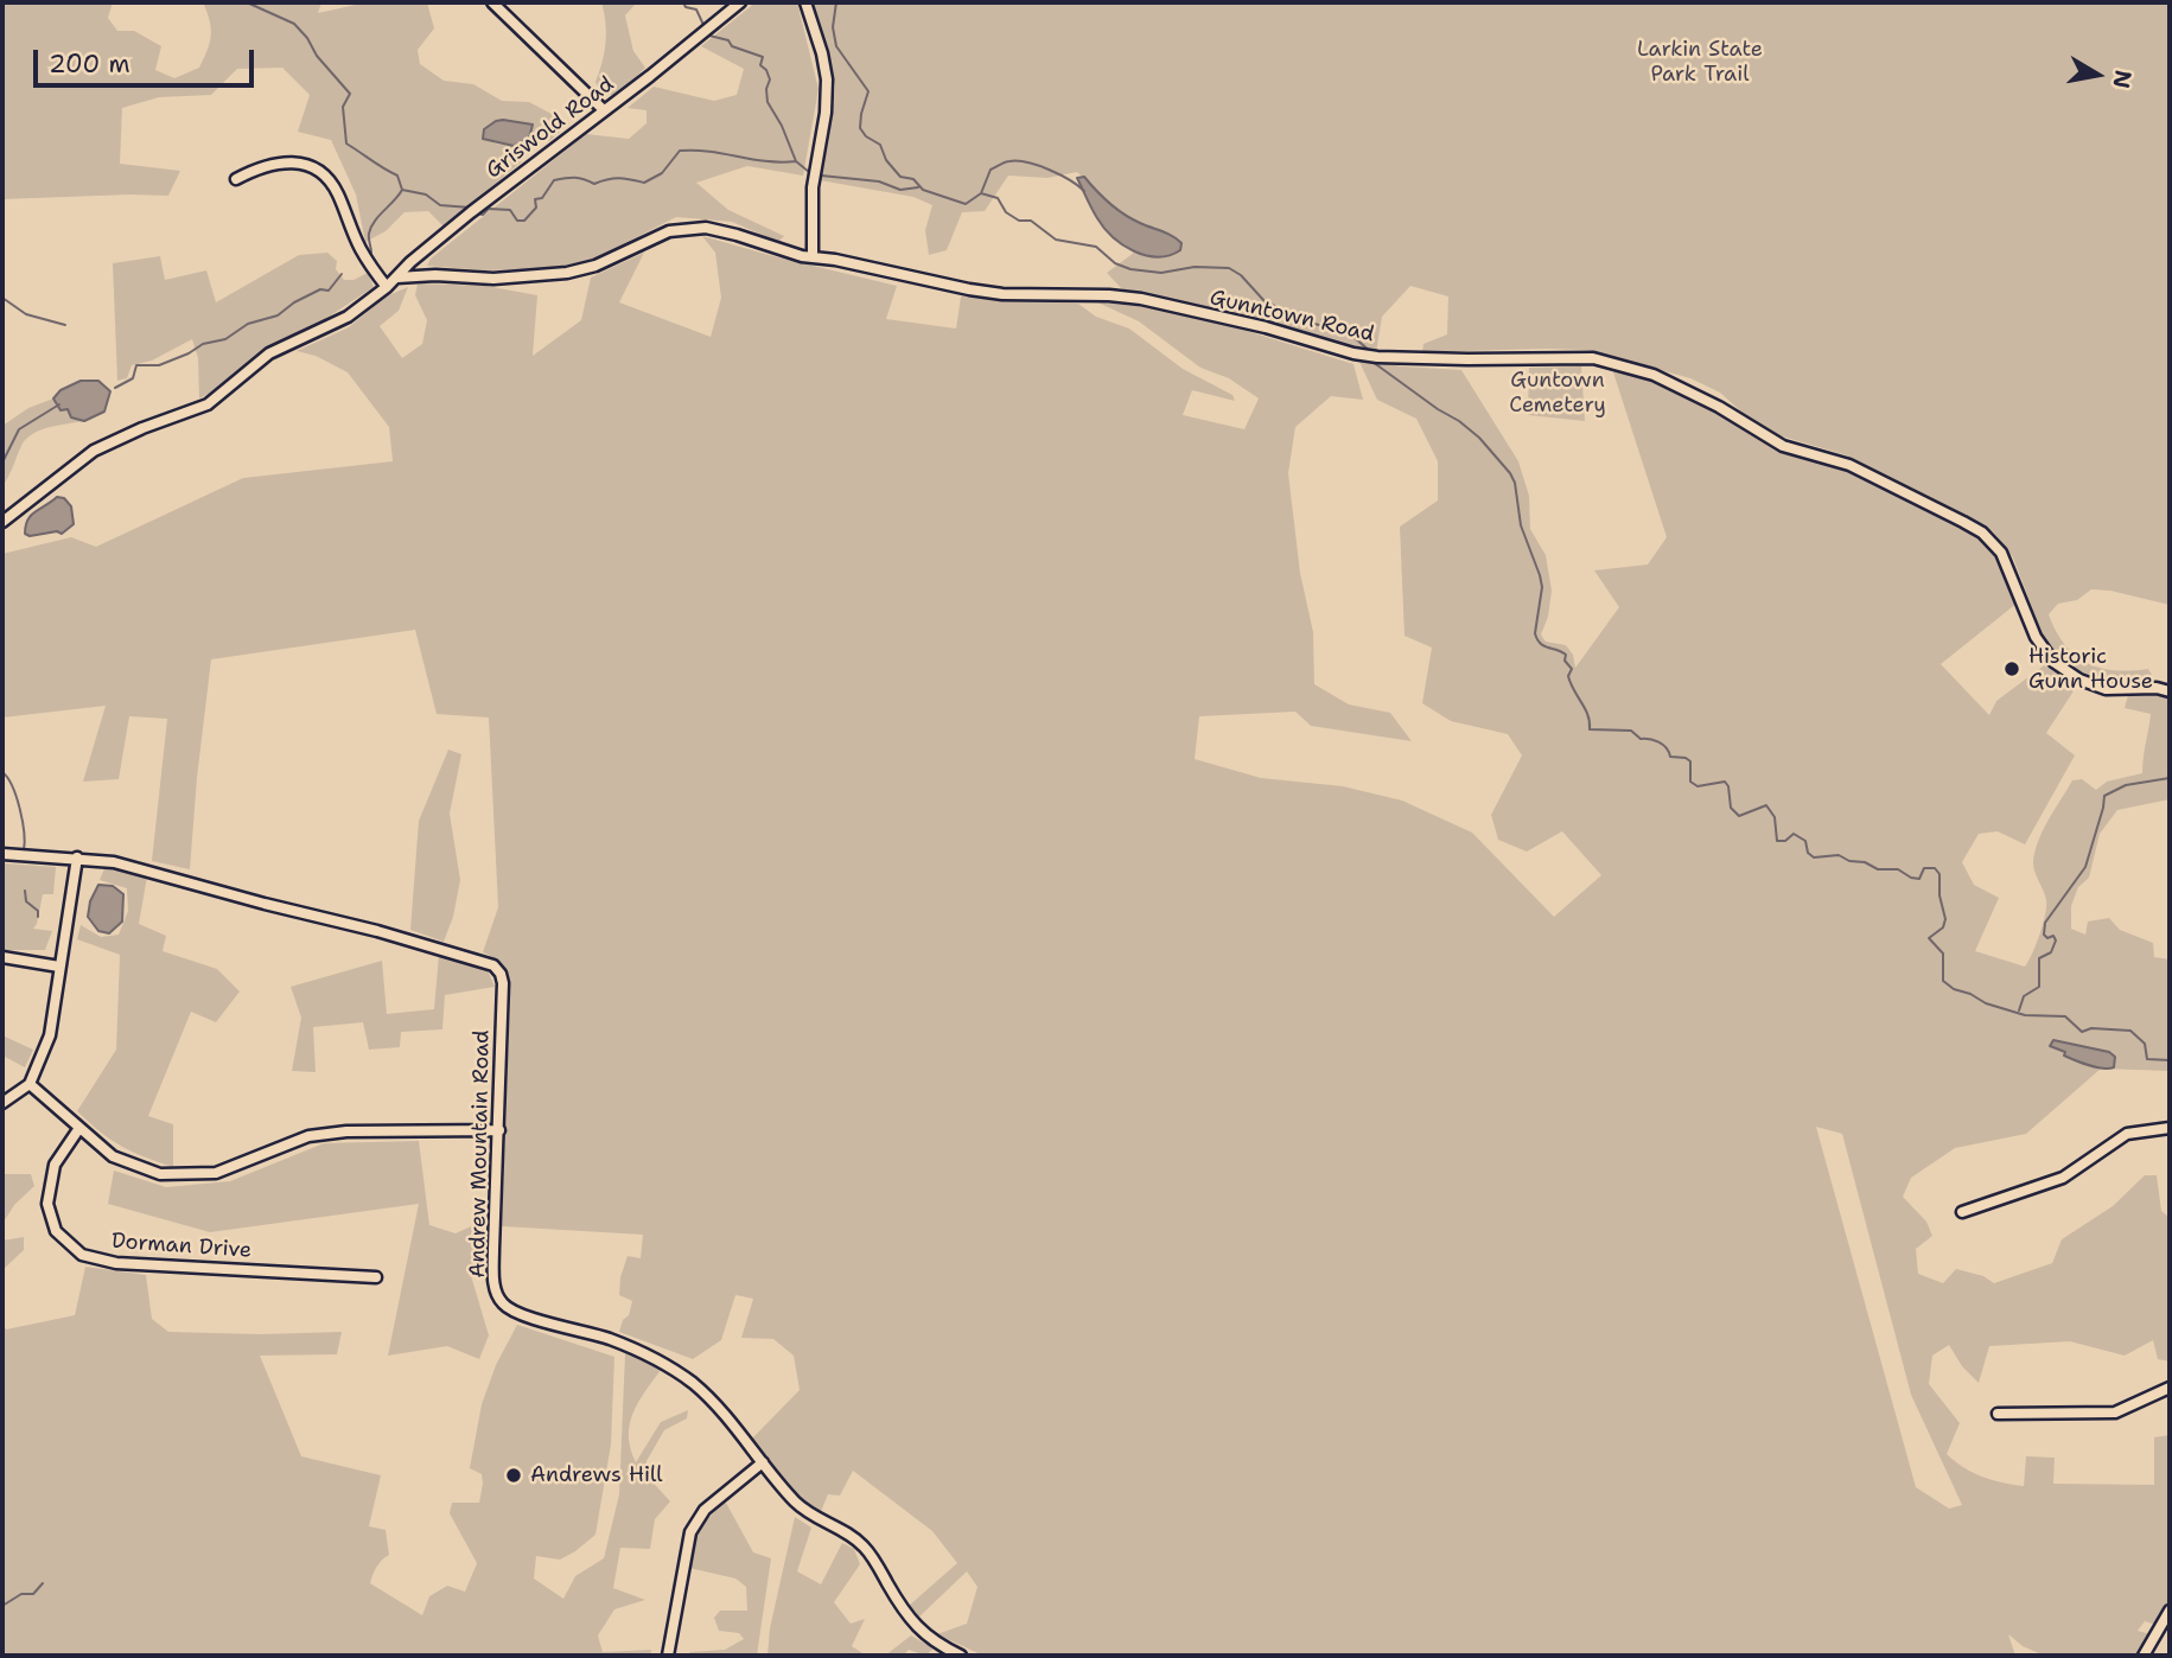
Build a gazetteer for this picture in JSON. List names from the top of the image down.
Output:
{
  "streets": {
    "street": [
      "Griswold Road",
      "Gunntown Road",
      "Andrew Mountain Road",
      "Dorman Drive"
    ]
  },
  "crossings": [
    ["Griswold Road", "Gunntown Road"]
  ],
  "parks": ["Larkin State Park Trail", "Guntown Cemetery"],
  "places": ["Historic Gunn House", "Andrews Hill"],
  "scale_bar": "200 m",
  "north": "right"
}
